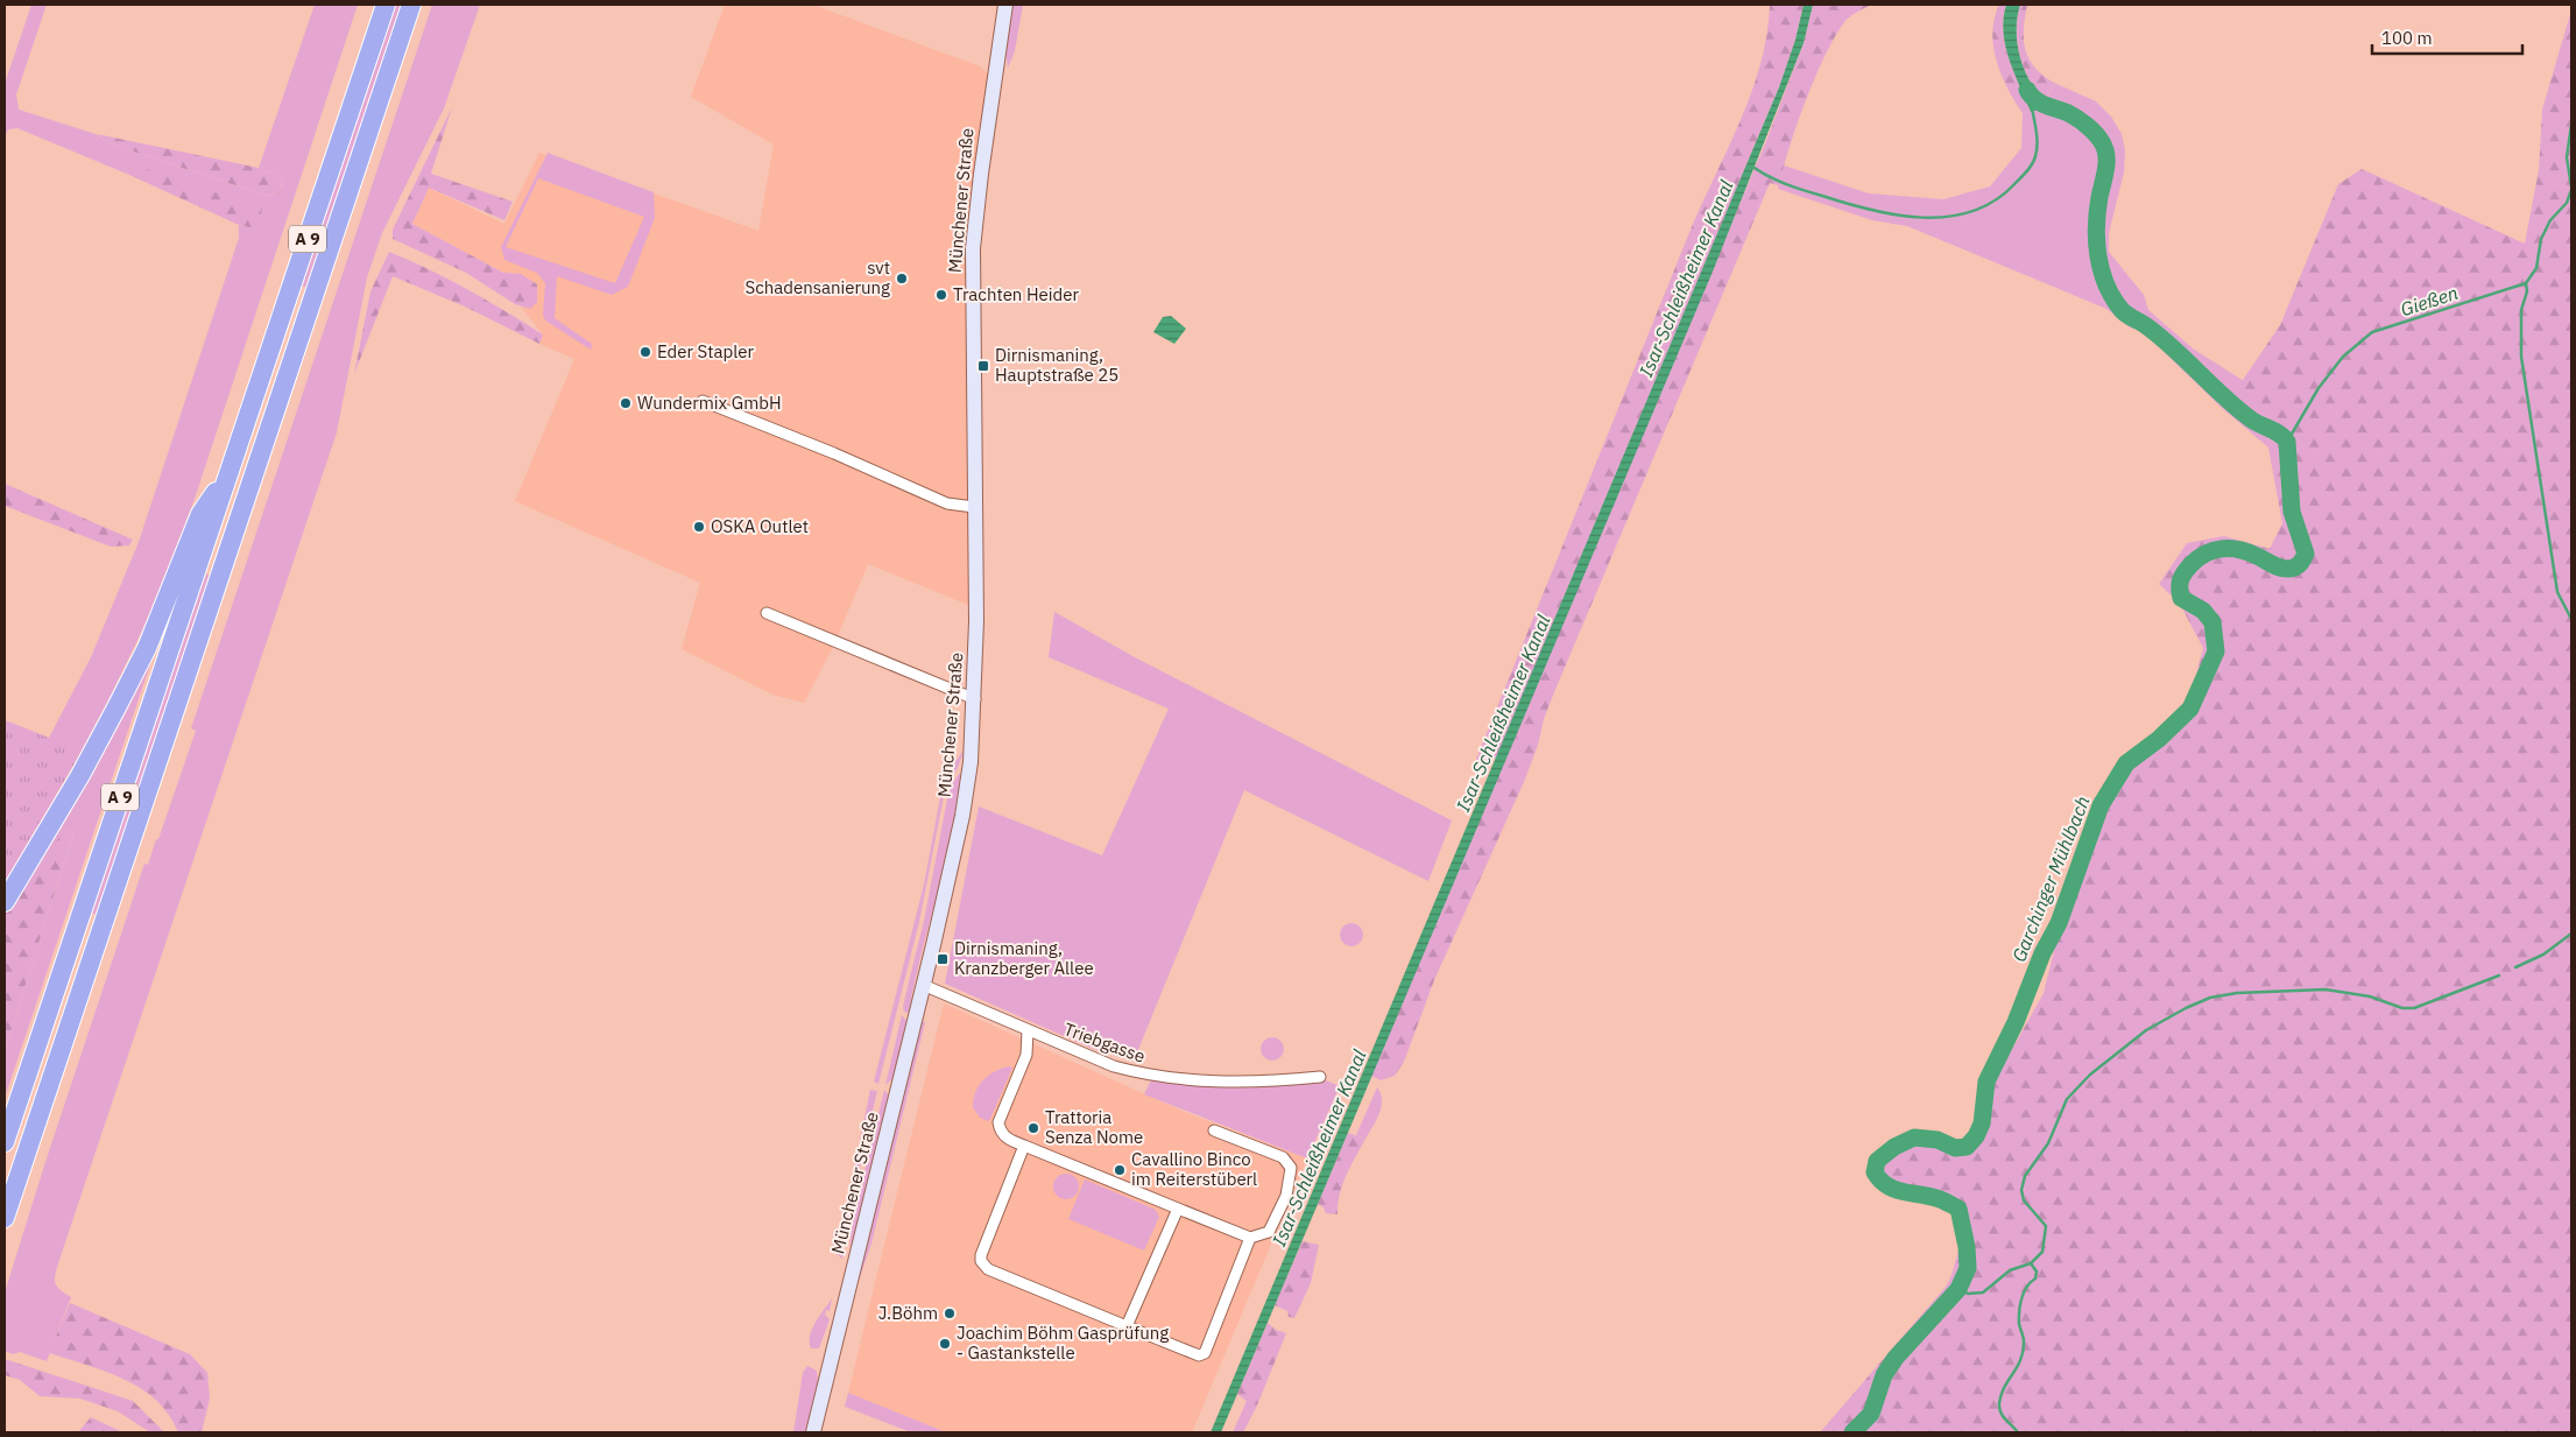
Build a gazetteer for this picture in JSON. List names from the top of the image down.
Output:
{
  "streets": {
    "highway": ["A 9"],
    "main road": ["Münchener Straße"],
    "street": ["Triebgasse"]
  },
  "crossings": [
    ["Münchener Straße", "Triebgasse"]
  ],
  "water": ["Isar-Schleißheimer Kanal", "Gießen", "Garchinger Mühlbach"],
  "places": {
    "other": [
      "svt Schadensanierung",
      "Trachten Heider",
      "Eder Stapler",
      "Wundermix GmbH",
      "OSKA Outlet",
      "Trattoria Senza Nome",
      "Cavallino Binco im Reiterstüberl",
      "J.Böhm",
      "Joachim Böhm Gasprüfung - Gastankstelle"
    ],
    "transit": ["Dirnismaning, Hauptstraße 25", "Dirnismaning, Kranzberger Allee"]
  },
  "scale_bar": "100 m"
}
